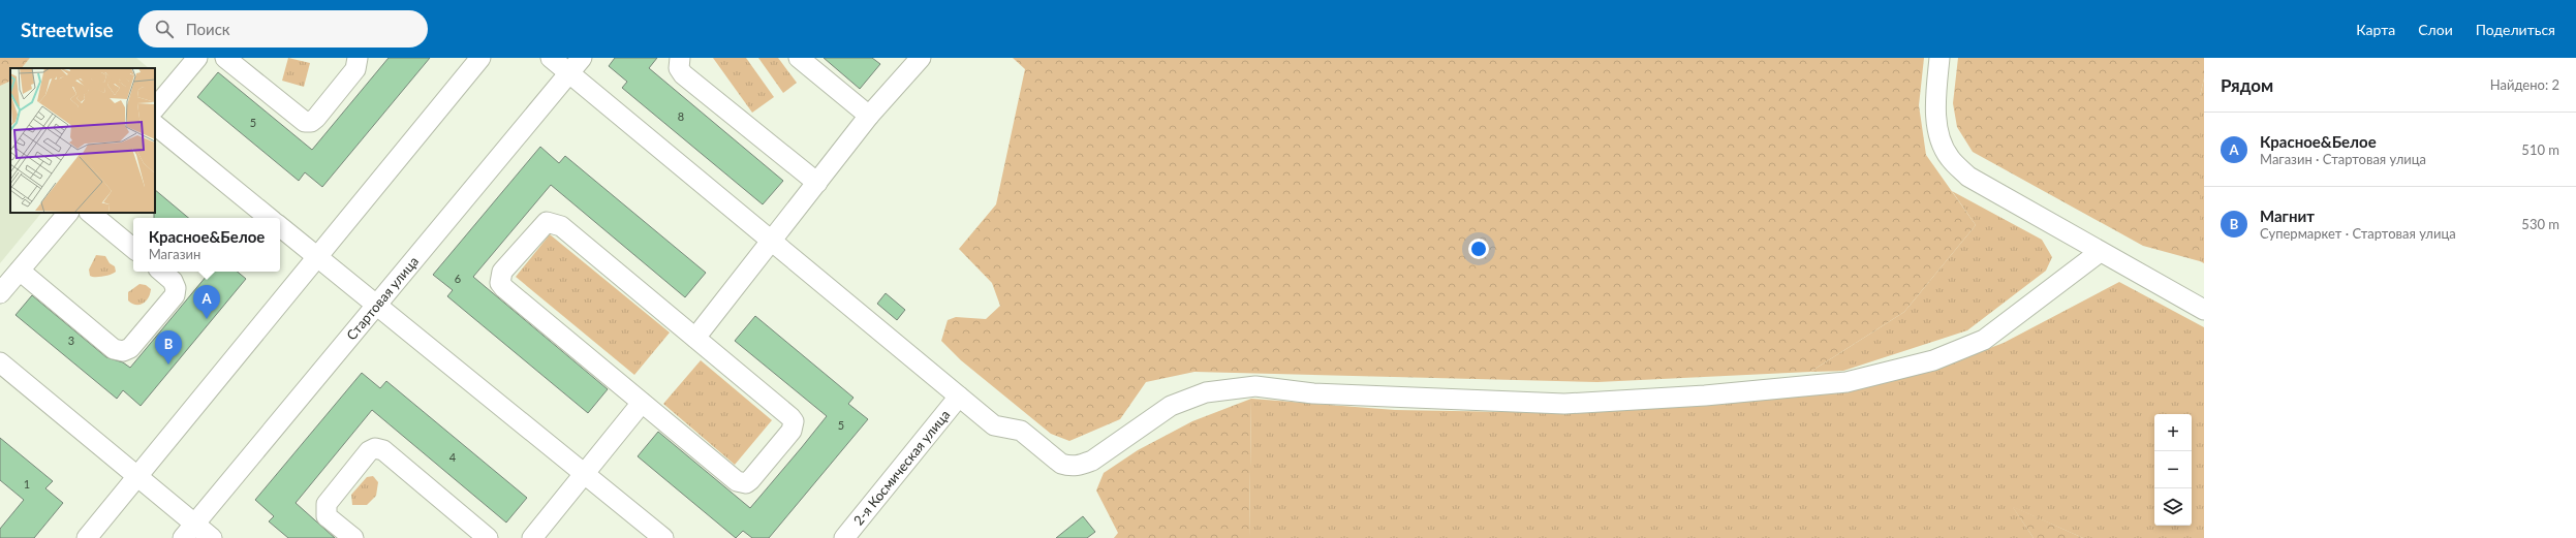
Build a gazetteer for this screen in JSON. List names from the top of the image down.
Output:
{
  "streets": {
    "street": ["Стартовая улица", "2-я Космическая улица"]
  },
  "house_numbers": [
    "8",
    "5",
    "6",
    "3",
    "5",
    "4",
    "1"
  ],
  "page": {
    "header": "Streetwise",
    "search": "Поиск",
    "nav": ["Карта", "Слои", "Поделиться"],
    "heading": ["Рядом", "Найдено: 2"],
    "list": [
      {
        "mark": "A",
        "name": "Красное&Белое",
        "note": "Магазин · Стартовая улица",
        "value": "510 m"
      },
      {
        "mark": "B",
        "name": "Магнит",
        "note": "Супермаркет · Стартовая улица",
        "value": "530 m"
      }
    ],
    "popup": ["Красное&Белое", "Магазин"],
    "pins": ["A", "B"],
    "map_buttons": ["+", "−"]
  }
}
